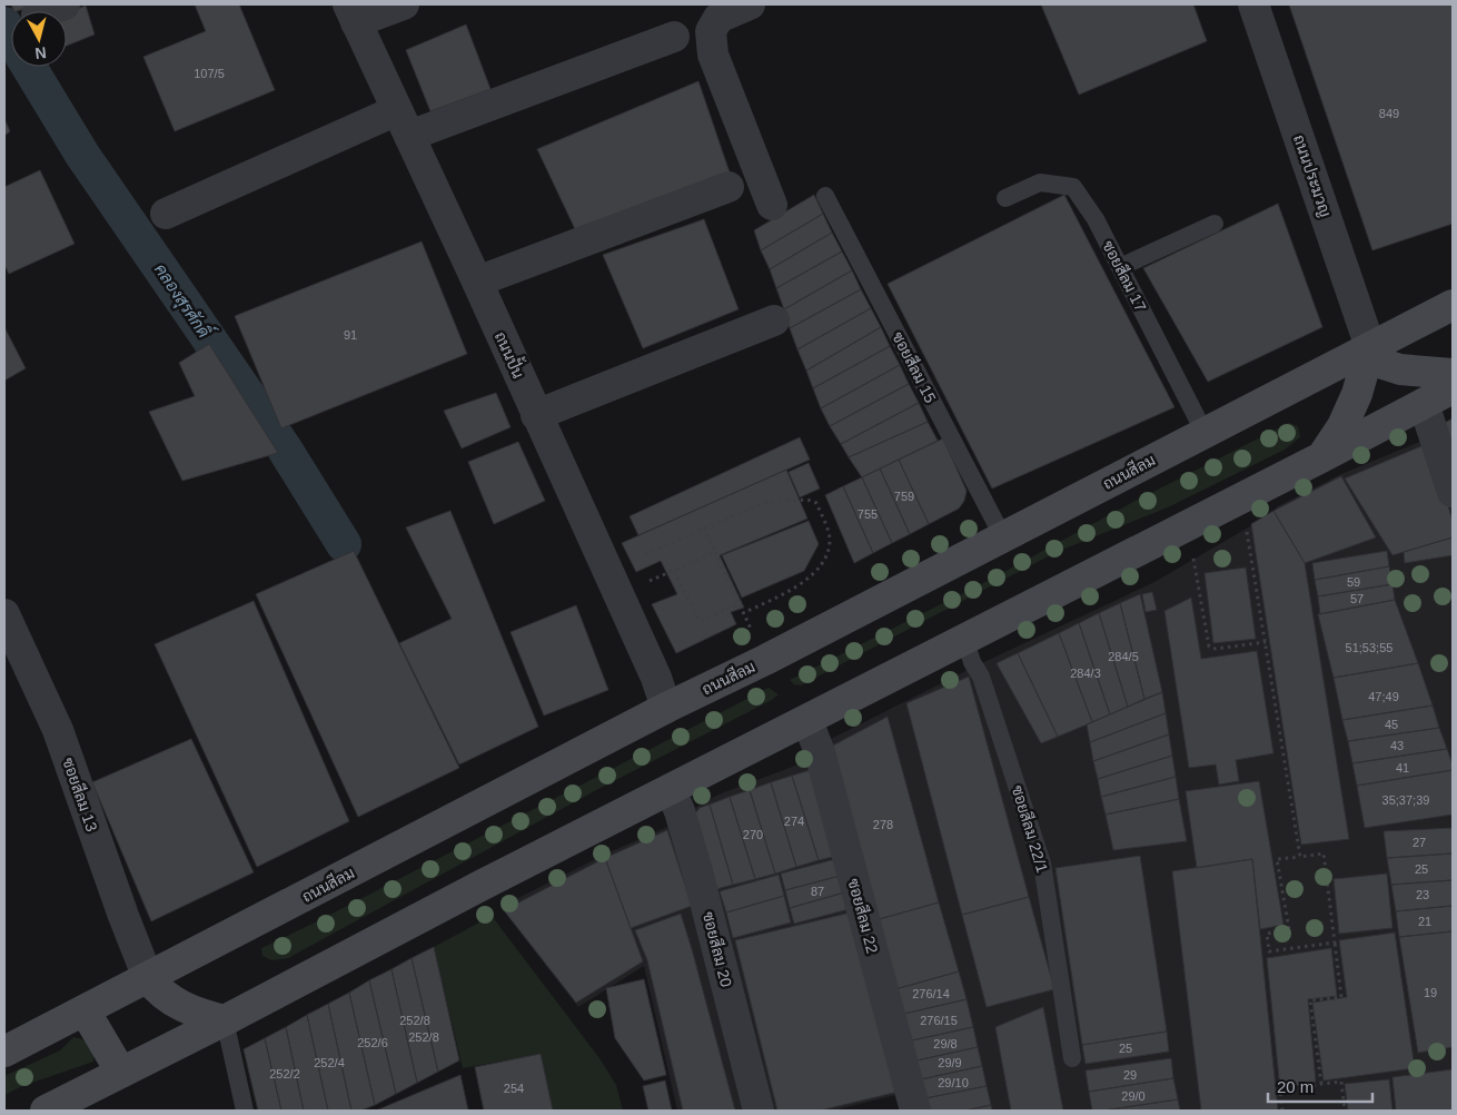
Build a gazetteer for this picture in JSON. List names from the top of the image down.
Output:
{
  "streets": {
    "main road": ["ถนนสีลม"],
    "street": [
      "ถนนประมวญ",
      "ถนนปั้น",
      "ซอยสีลม 13",
      "ซอยสีลม 22",
      "ซอยสีลม 20"
    ],
    "lane": ["ซอยสีลม 17", "ซอยสีลม 15", "ซอยสีลม 22/1"]
  },
  "crossings": [
    ["ถนนประมวญ", "ถนนสีลม"],
    ["ซอยสีลม 17", "ถนนสีลม"],
    ["ถนนปั้น", "ถนนสีลม"],
    ["ซอยสีลม 15", "ถนนสีลม"],
    ["ถนนสีลม", "ซอยสีลม 13"]
  ],
  "water": ["คลองสุรศักดิ์"],
  "house_numbers": [
    "107/5",
    "849",
    "91",
    "759",
    "755",
    "59",
    "57",
    "51;53;55",
    "284/5",
    "284/3",
    "47;49",
    "45",
    "43",
    "41",
    "35;37;39",
    "274",
    "278",
    "270",
    "27",
    "25",
    "87",
    "23",
    "21",
    "19",
    "276/14",
    "252/8",
    "276/15",
    "252/8",
    "252/6",
    "29/8",
    "25",
    "252/4",
    "29/9",
    "252/2",
    "29",
    "29/10",
    "254",
    "29/0"
  ],
  "scale_bar": "20 m",
  "north": "bottom"
}
